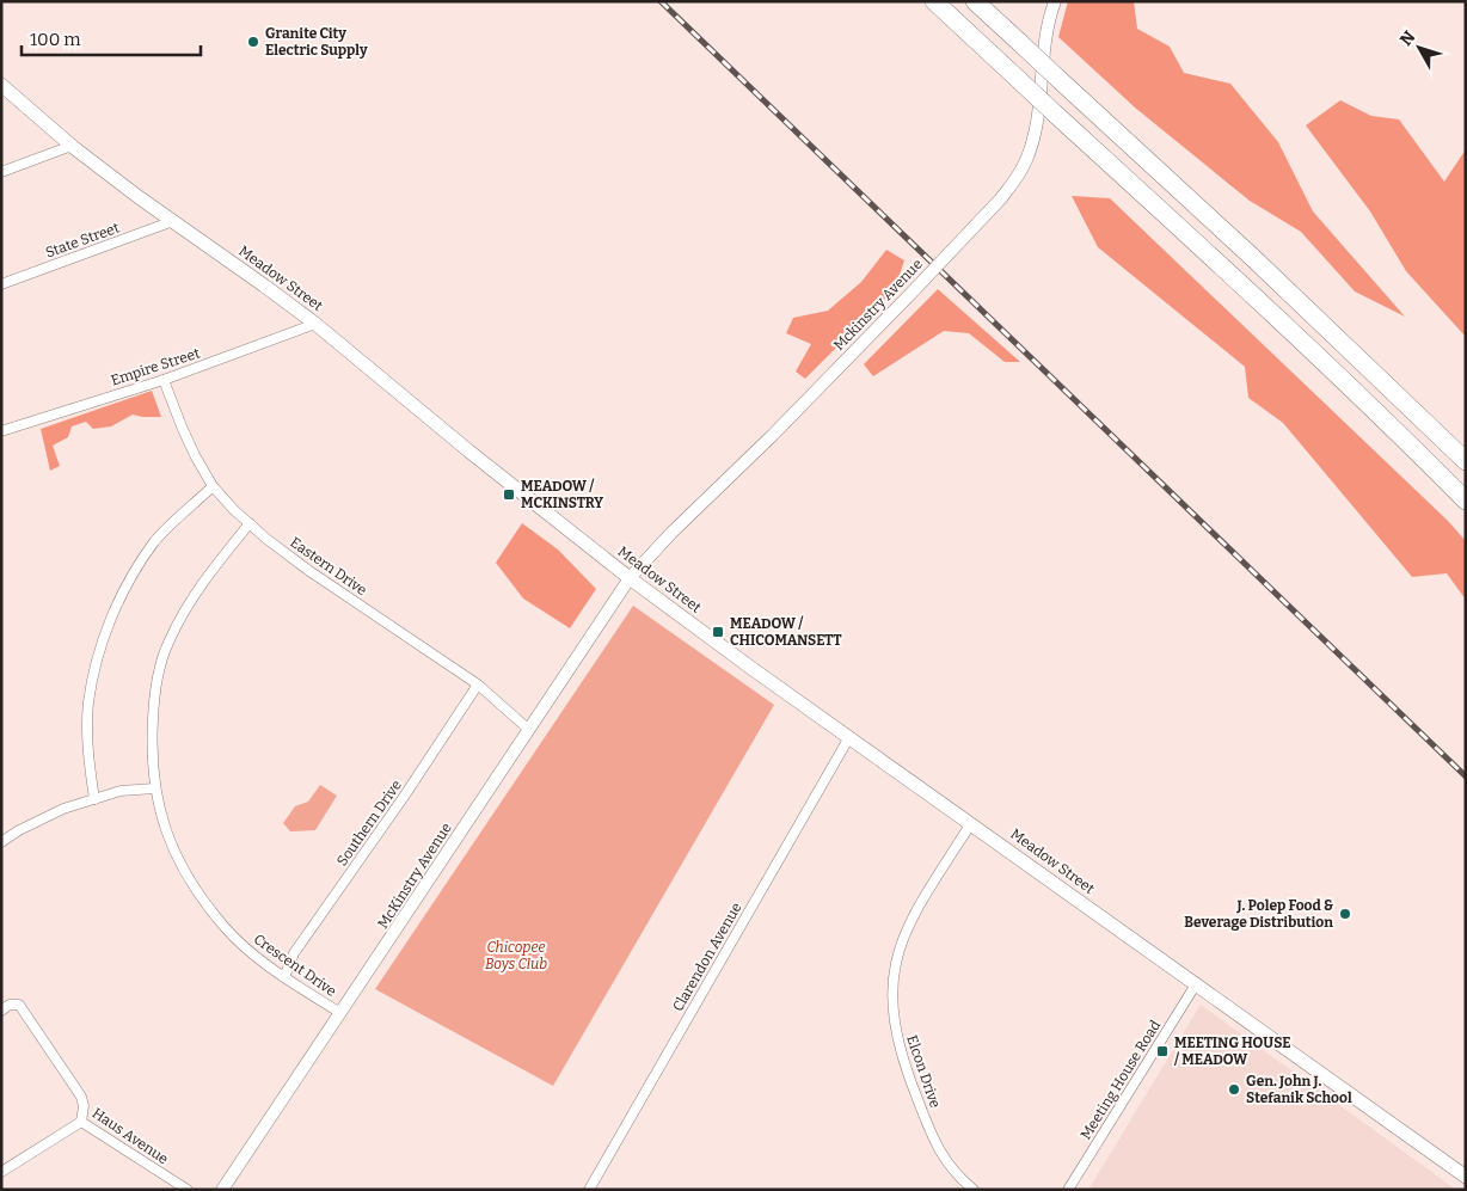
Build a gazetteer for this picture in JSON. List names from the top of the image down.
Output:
{
  "streets": {
    "main road": ["Meadow Street"],
    "street": [
      "State Street",
      "Mckinstry Avenue",
      "Empire Street",
      "Eastern Drive",
      "Southern Drive",
      "McKinstry Avenue",
      "Clarendon Avenue",
      "Crescent Drive",
      "Elcon Drive",
      "Meeting House Road",
      "Haus Avenue"
    ]
  },
  "crossings": [
    ["State Street", "Meadow Street"],
    ["Meadow Street", "Mckinstry Avenue"],
    ["Meadow Street", "Empire Street"],
    ["Meadow Street", "McKinstry Avenue"],
    ["Meadow Street", "Clarendon Avenue"],
    ["Meadow Street", "Elcon Drive"],
    ["Meadow Street", "Meeting House Road"],
    ["Mckinstry Avenue", "McKinstry Avenue"],
    ["Empire Street", "Eastern Drive"],
    ["Eastern Drive", "Southern Drive"],
    ["Eastern Drive", "McKinstry Avenue"],
    ["Eastern Drive", "Crescent Drive"],
    ["Southern Drive", "Crescent Drive"],
    ["McKinstry Avenue", "Crescent Drive"]
  ],
  "parks": ["Chicopee Boys Club"],
  "places": {
    "other": ["Granite City Electric Supply", "J. Polep Food & Beverage Distribution", "Gen. John J. Stefanik School"],
    "transit": ["MEADOW / MCKINSTRY", "MEADOW / CHICOMANSETT", "MEETING HOUSE / MEADOW"]
  },
  "scale_bar": "100 m",
  "north": "top left"
}
